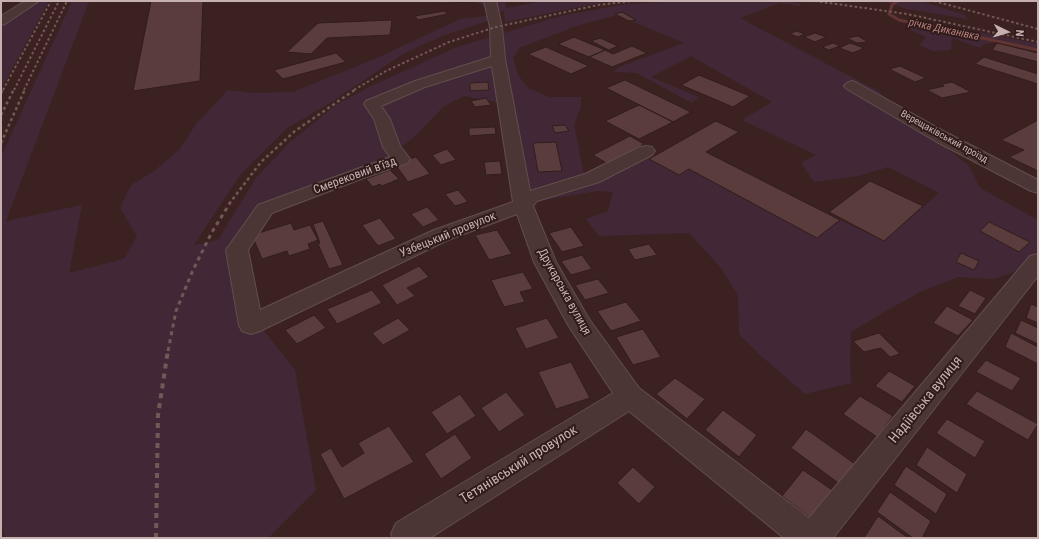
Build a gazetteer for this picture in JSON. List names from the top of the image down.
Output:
{
  "streets": {
    "street": [
      "Верещаківський проїзд",
      "Смерековий в'їзд",
      "Узбецький провулок",
      "Друкарська вулиця",
      "Надіївська вулиця",
      "Тетянівський провулок"
    ]
  },
  "crossings": [
    ["Смерековий в'їзд", "Узбецький провулок"],
    ["Смерековий в'їзд", "Друкарська вулиця"],
    ["Узбецький провулок", "Друкарська вулиця"],
    ["Друкарська вулиця", "Тетянівський провулок"]
  ],
  "water": ["річка Диканівка"],
  "north": "right"
}
